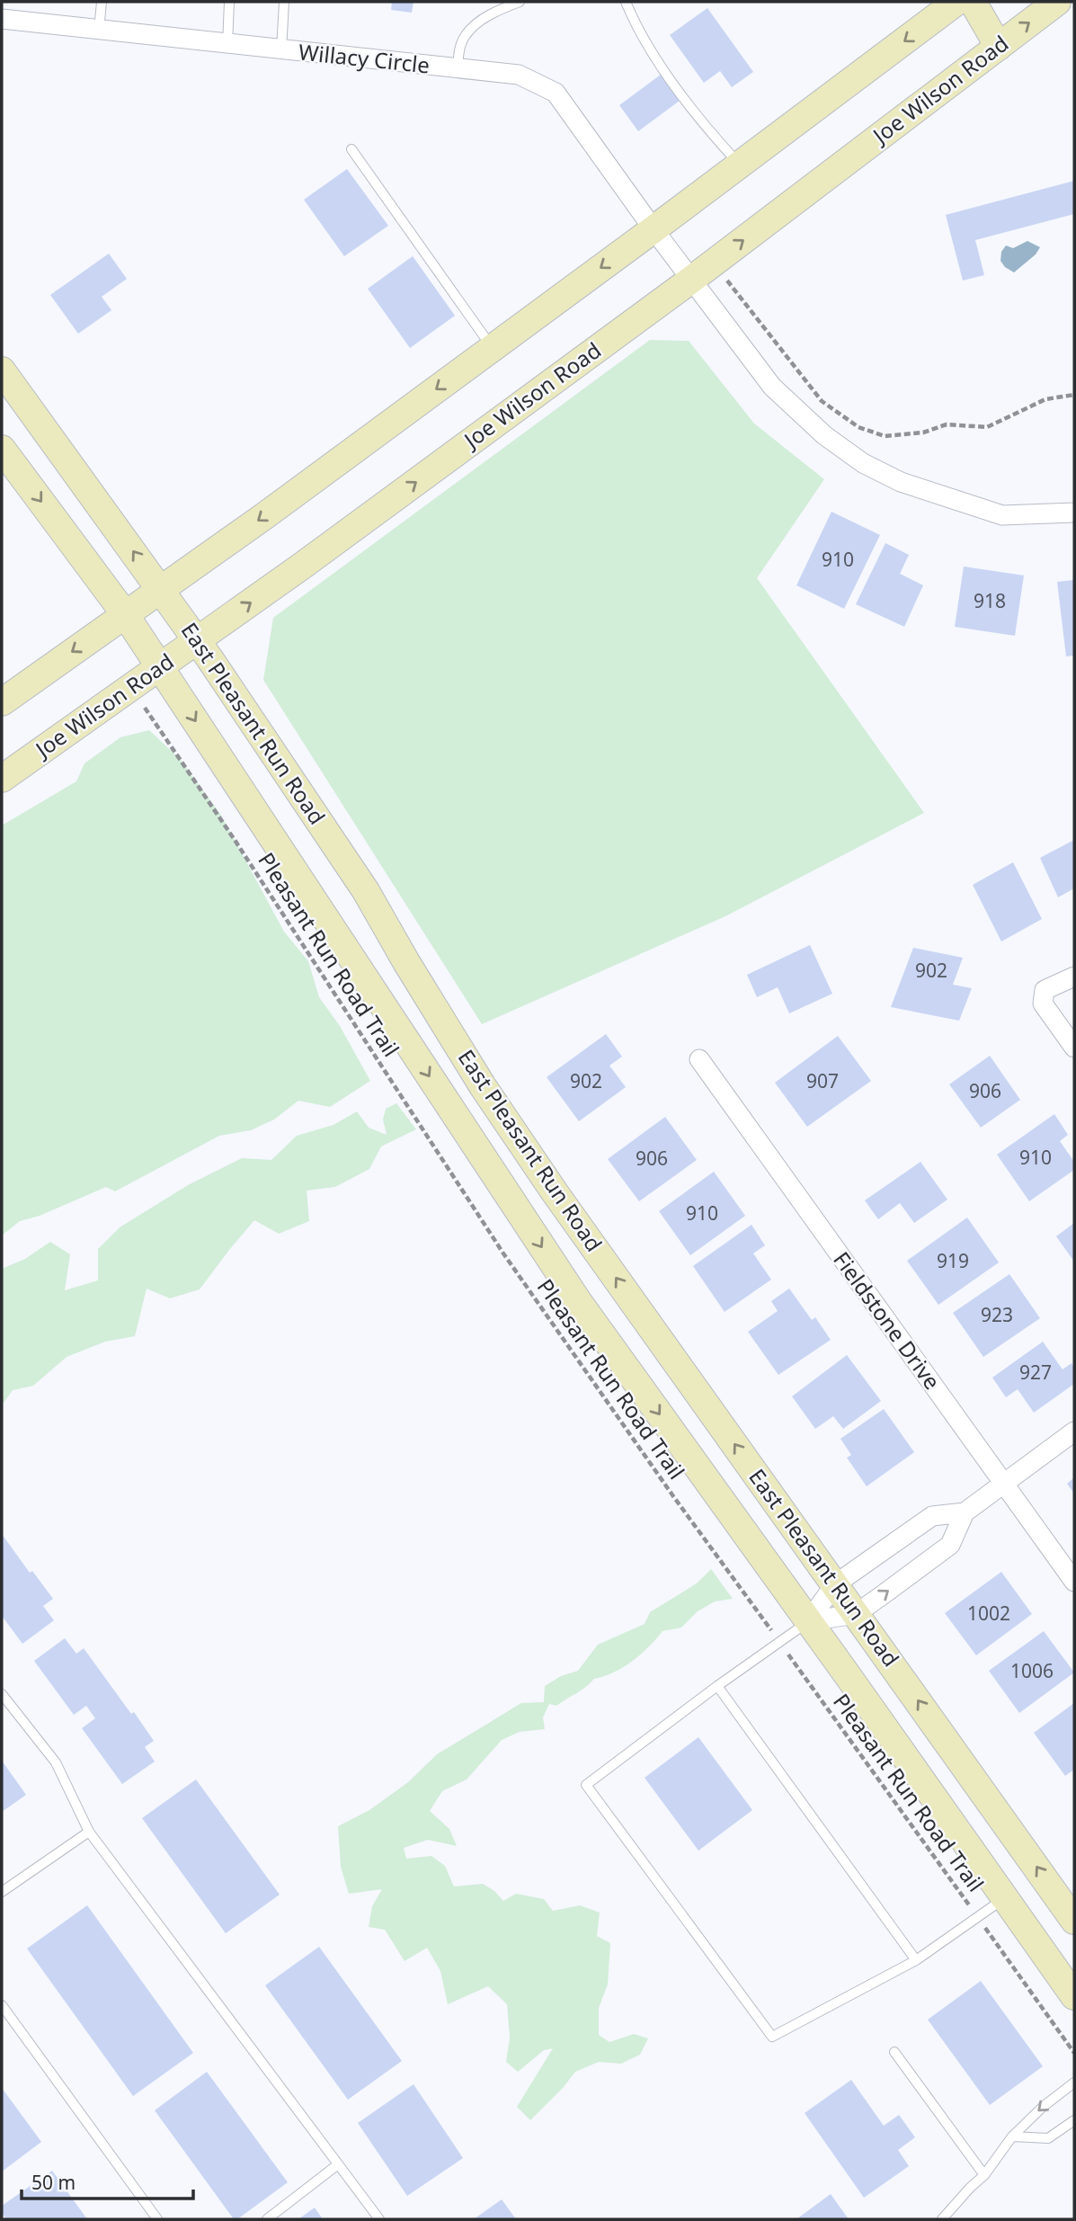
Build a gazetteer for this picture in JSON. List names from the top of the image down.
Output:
{
  "streets": {
    "main road": ["Joe Wilson Road", "East Pleasant Run Road"],
    "street": ["Willacy Circle", "Fieldstone Drive"],
    "path": ["Pleasant Run Road Trail"]
  },
  "crossings": [
    ["Willacy Circle", "Joe Wilson Road"],
    ["Joe Wilson Road", "East Pleasant Run Road"]
  ],
  "house_numbers": [
    "910",
    "918",
    "902",
    "902",
    "907",
    "906",
    "910",
    "906",
    "910",
    "919",
    "923",
    "927",
    "1002",
    "1006"
  ],
  "scale_bar": "50 m"
}
